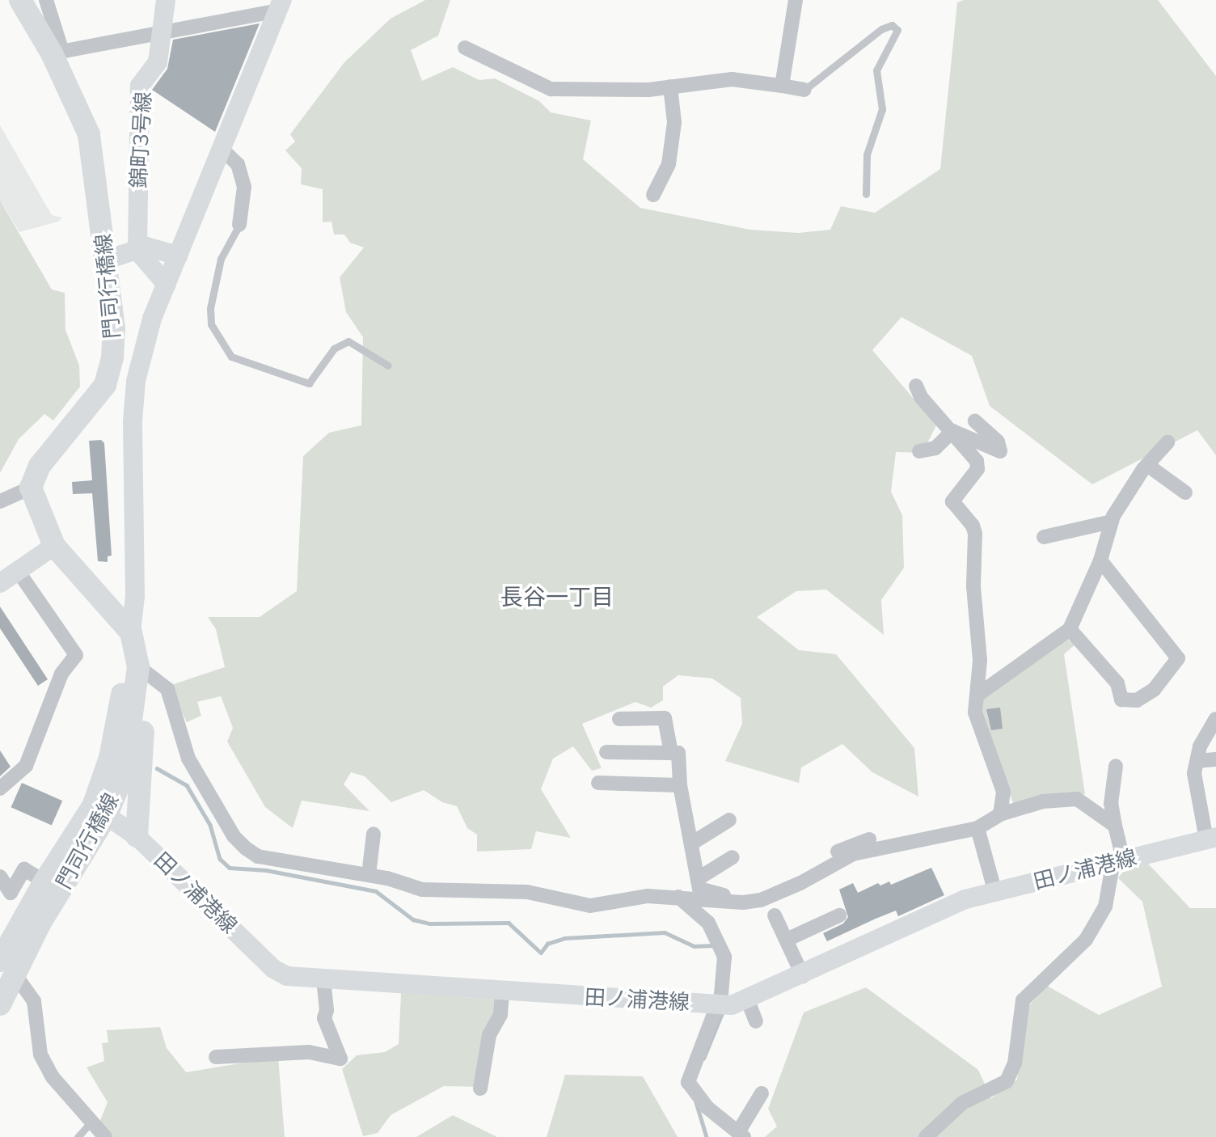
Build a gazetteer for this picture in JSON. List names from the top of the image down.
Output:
{
  "streets": {
    "main road": ["錦町3号線", "門司行橋線", "田ノ浦港線"]
  },
  "crossings": [
    ["門司行橋線", "田ノ浦港線"]
  ],
  "districts": ["長谷一丁目"]
}
